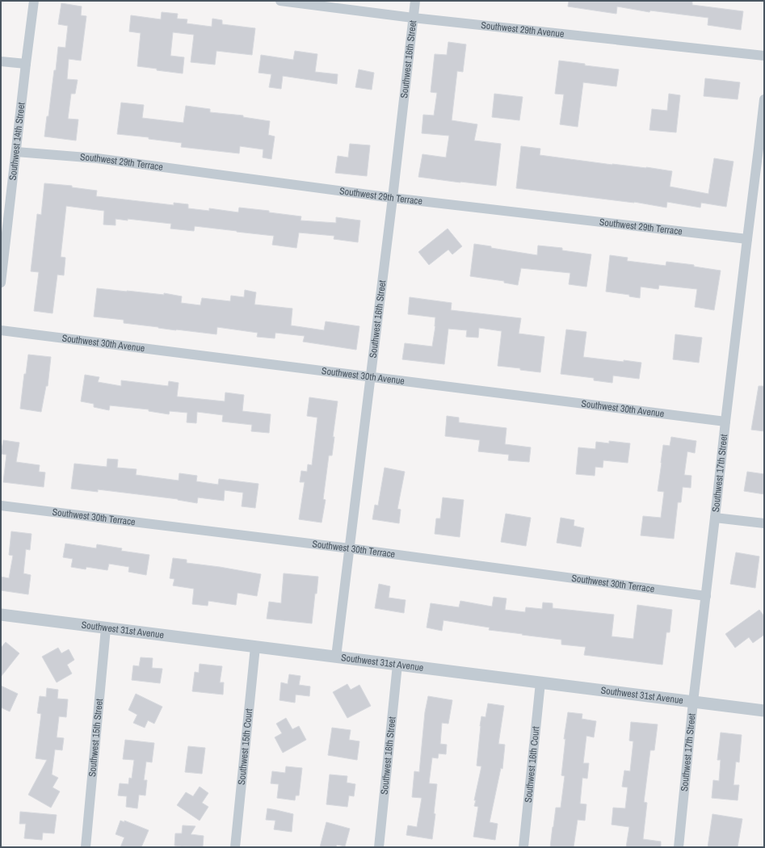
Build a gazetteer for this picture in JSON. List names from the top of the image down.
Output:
{
  "streets": {
    "street": [
      "Southwest 29th Avenue",
      "Southwest 16th Street",
      "Southwest 14th Street",
      "Southwest 29th Terrace",
      "Southwest 30th Avenue",
      "Southwest 17th Street",
      "Southwest 30th Terrace",
      "Southwest 31st Avenue",
      "Southwest 15th Street",
      "Southwest 15th Court",
      "Southwest 16th Court"
    ]
  },
  "crossings": [
    ["Southwest 29th Avenue", "Southwest 16th Street"],
    ["Southwest 16th Street", "Southwest 29th Terrace"],
    ["Southwest 16th Street", "Southwest 30th Avenue"],
    ["Southwest 16th Street", "Southwest 30th Terrace"],
    ["Southwest 16th Street", "Southwest 31st Avenue"],
    ["Southwest 14th Street", "Southwest 29th Terrace"],
    ["Southwest 29th Terrace", "Southwest 17th Street"],
    ["Southwest 30th Avenue", "Southwest 17th Street"],
    ["Southwest 17th Street", "Southwest 30th Terrace"],
    ["Southwest 17th Street", "Southwest 31st Avenue"],
    ["Southwest 31st Avenue", "Southwest 15th Street"],
    ["Southwest 31st Avenue", "Southwest 15th Court"],
    ["Southwest 31st Avenue", "Southwest 16th Court"]
  ]
}
